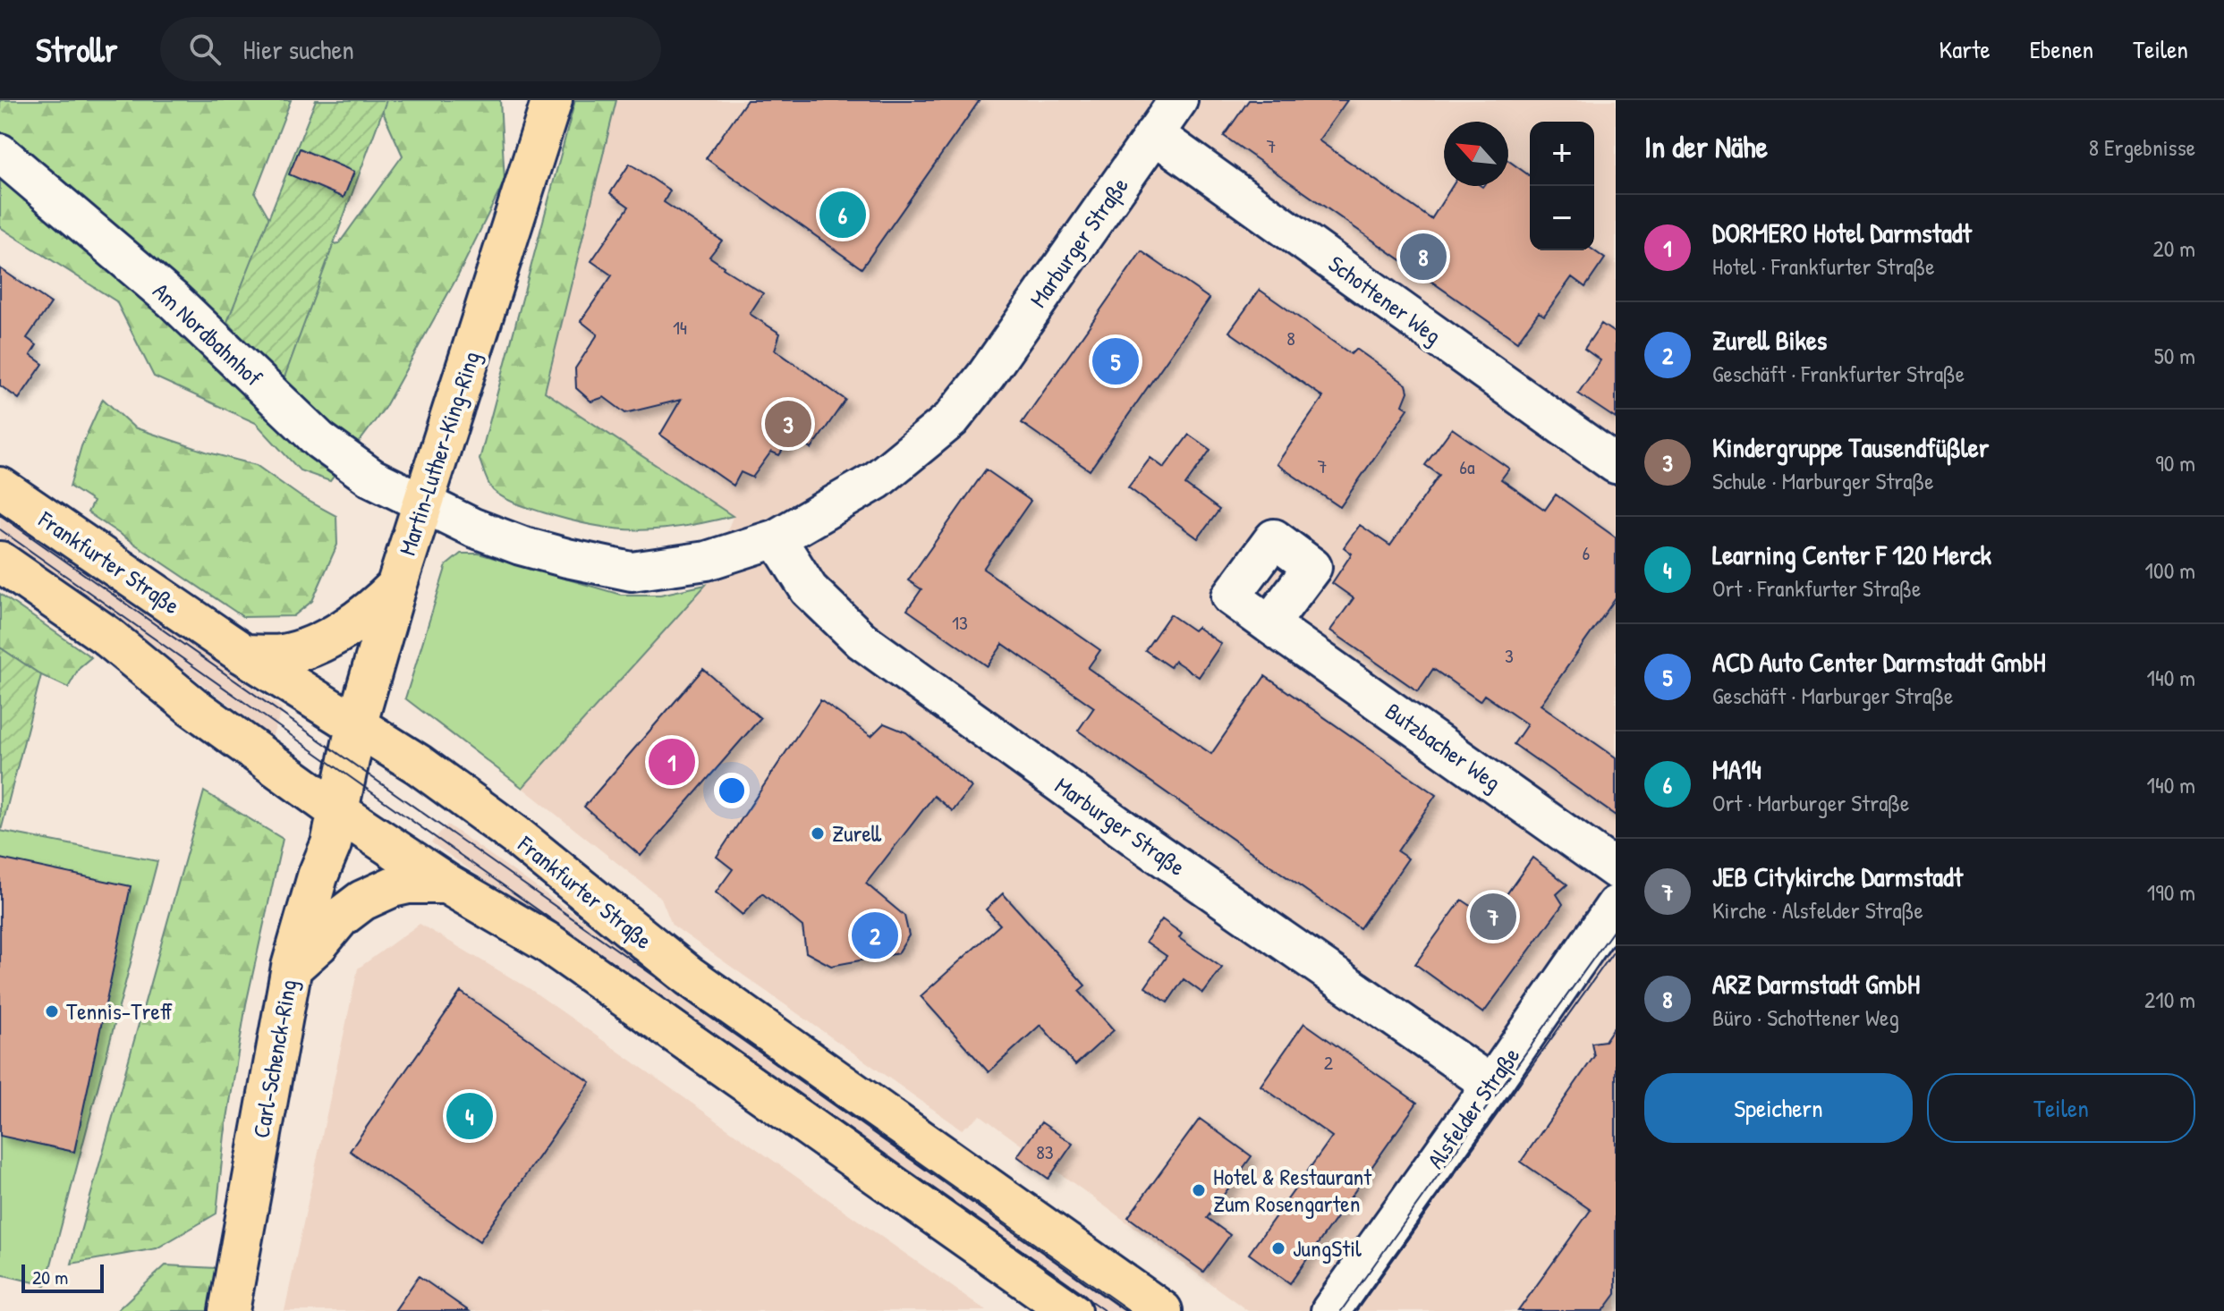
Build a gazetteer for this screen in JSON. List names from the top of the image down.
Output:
{
  "streets": {
    "main road": ["Martin-Luther-King-Ring", "Frankfurter Straße", "Carl-Schenck-Ring"],
    "street": [
      "Marburger Straße",
      "Schottener Weg",
      "Am Nordbahnhof",
      "Butzbacher Weg",
      "Alsfelder Straße"
    ]
  },
  "crossings": [
    ["Marburger Straße", "Schottener Weg"],
    ["Marburger Straße", "Am Nordbahnhof"],
    ["Marburger Straße", "Martin-Luther-King-Ring"],
    ["Marburger Straße", "Alsfelder Straße"],
    ["Am Nordbahnhof", "Martin-Luther-King-Ring"],
    ["Martin-Luther-King-Ring", "Frankfurter Straße"],
    ["Martin-Luther-King-Ring", "Carl-Schenck-Ring"]
  ],
  "places": [
    "Zurell",
    "Tennis-Treff",
    "Hotel & Restaurant Zum Rosengarten",
    "JungStil"
  ],
  "house_numbers": [
    "7",
    "14",
    "8",
    "7",
    "6a",
    "6",
    "13",
    "3",
    "2",
    "83"
  ],
  "scale_bar": "20 m",
  "north": "top left",
  "page": {
    "header": "Strollr",
    "search": "Hier suchen",
    "nav": ["Karte", "Ebenen", "Teilen"],
    "heading": ["In der Nähe", "8 Ergebnisse"],
    "map_buttons": ["+", "−"],
    "pins": [
      "6",
      "8",
      "5",
      "3",
      "1",
      "7",
      "2",
      "4"
    ],
    "list": [
      {
        "mark": "1",
        "name": "DORMERO Hotel Darmstadt",
        "note": "Hotel · Frankfurter Straße",
        "value": "20 m"
      },
      {
        "mark": "2",
        "name": "Zurell Bikes",
        "note": "Geschäft · Frankfurter Straße",
        "value": "50 m"
      },
      {
        "mark": "3",
        "name": "Kindergruppe Tausendfüßler",
        "note": "Schule · Marburger Straße",
        "value": "90 m"
      },
      {
        "mark": "4",
        "name": "Learning Center F 120 Merck",
        "note": "Ort · Frankfurter Straße",
        "value": "100 m"
      },
      {
        "mark": "5",
        "name": "ACD Auto Center Darmstadt GmbH",
        "note": "Geschäft · Marburger Straße",
        "value": "140 m"
      },
      {
        "mark": "6",
        "name": "MA14",
        "note": "Ort · Marburger Straße",
        "value": "140 m"
      },
      {
        "mark": "7",
        "name": "JEB Citykirche Darmstadt",
        "note": "Kirche · Alsfelder Straße",
        "value": "190 m"
      },
      {
        "mark": "8",
        "name": "ARZ Darmstadt GmbH",
        "note": "Büro · Schottener Weg",
        "value": "210 m"
      }
    ],
    "buttons": ["Speichern", "Teilen"],
    "scale": "20 m"
  }
}
